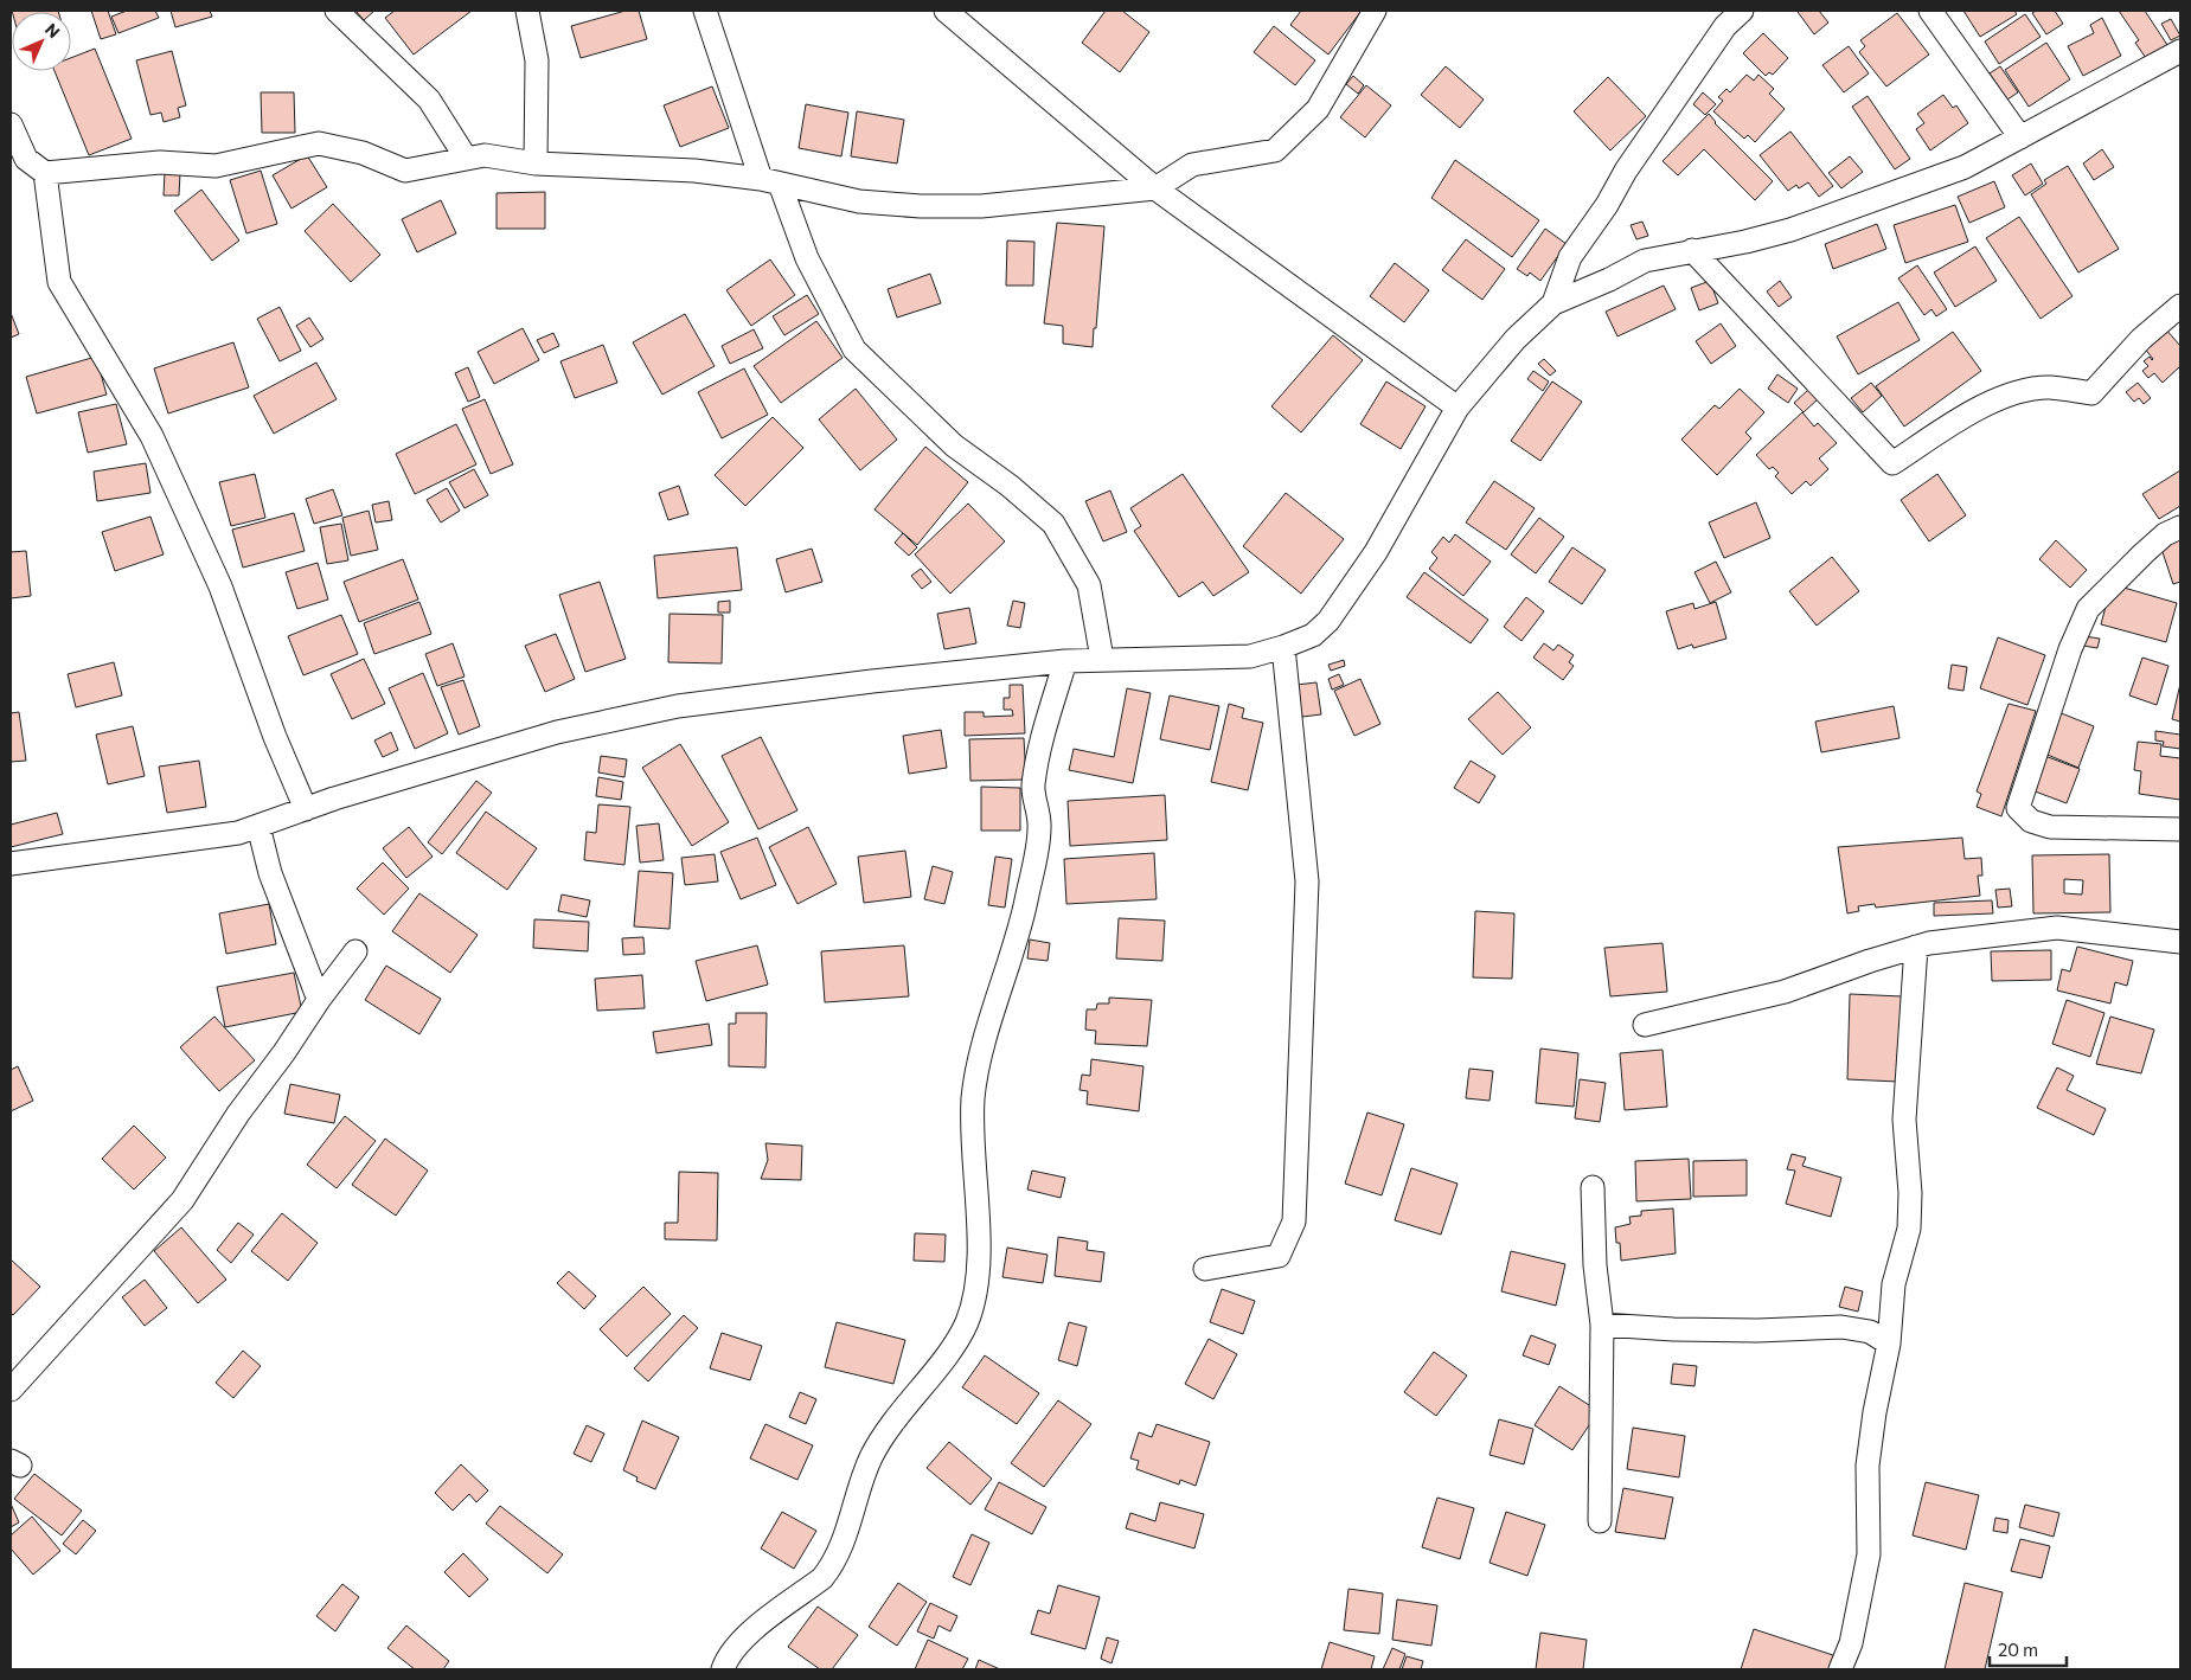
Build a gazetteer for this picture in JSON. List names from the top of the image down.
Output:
{
  "scale_bar": "20 m",
  "north": "top right"
}
